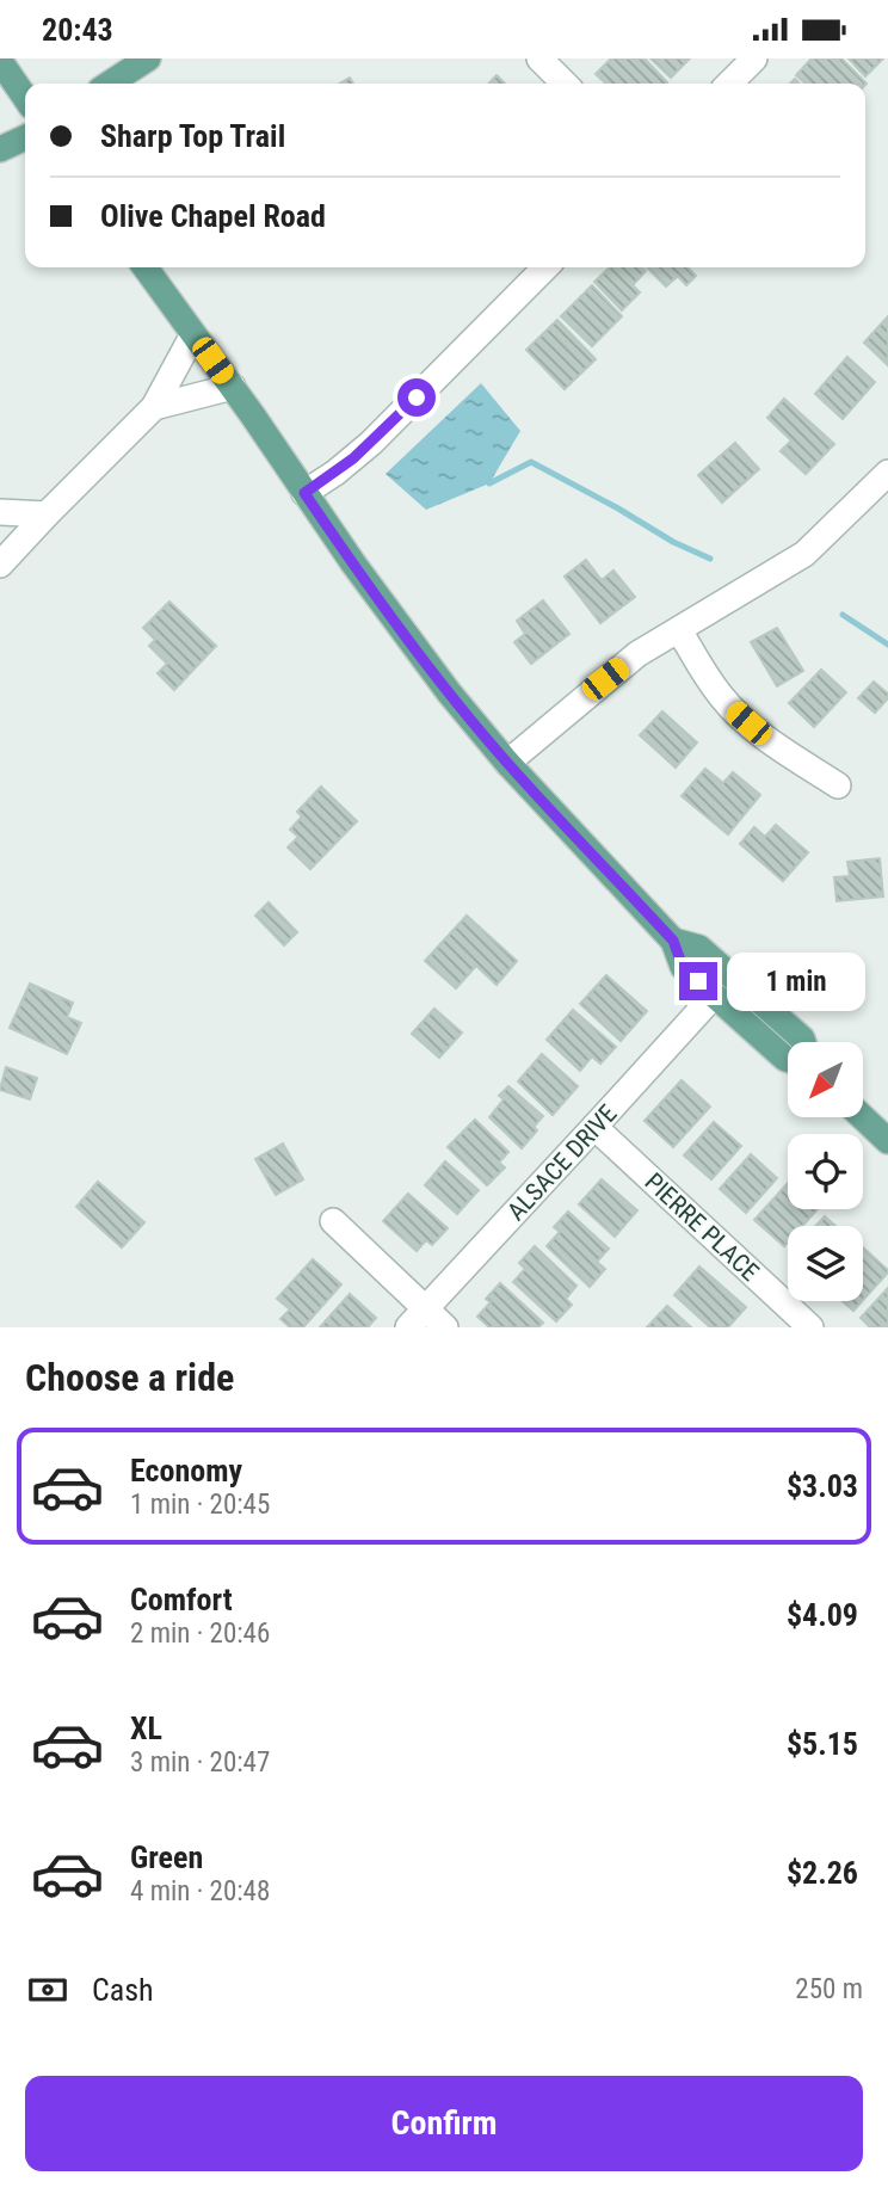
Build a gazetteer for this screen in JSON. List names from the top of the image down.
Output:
{
  "streets": {
    "street": ["ALSACE DRIVE", "PIERRE PLACE"]
  },
  "crossings": [
    ["ALSACE DRIVE", "PIERRE PLACE"]
  ],
  "north": "bottom left",
  "page": {
    "status": "20:43",
    "banner": ["Sharp Top Trail", "Olive Chapel Road"],
    "bubble": "1 min",
    "heading": "Choose a ride",
    "list": [
      {
        "name": "Economy",
        "note": "1 min · 20:45",
        "value": "$3.03"
      },
      {
        "name": "Comfort",
        "note": "2 min · 20:46",
        "value": "$4.09"
      },
      {
        "name": "XL",
        "note": "3 min · 20:47",
        "value": "$5.15"
      },
      {
        "name": "Green",
        "note": "4 min · 20:48",
        "value": "$2.26"
      }
    ],
    "pay": ["Cash", "250 m"],
    "buttons": "Confirm"
  }
}
